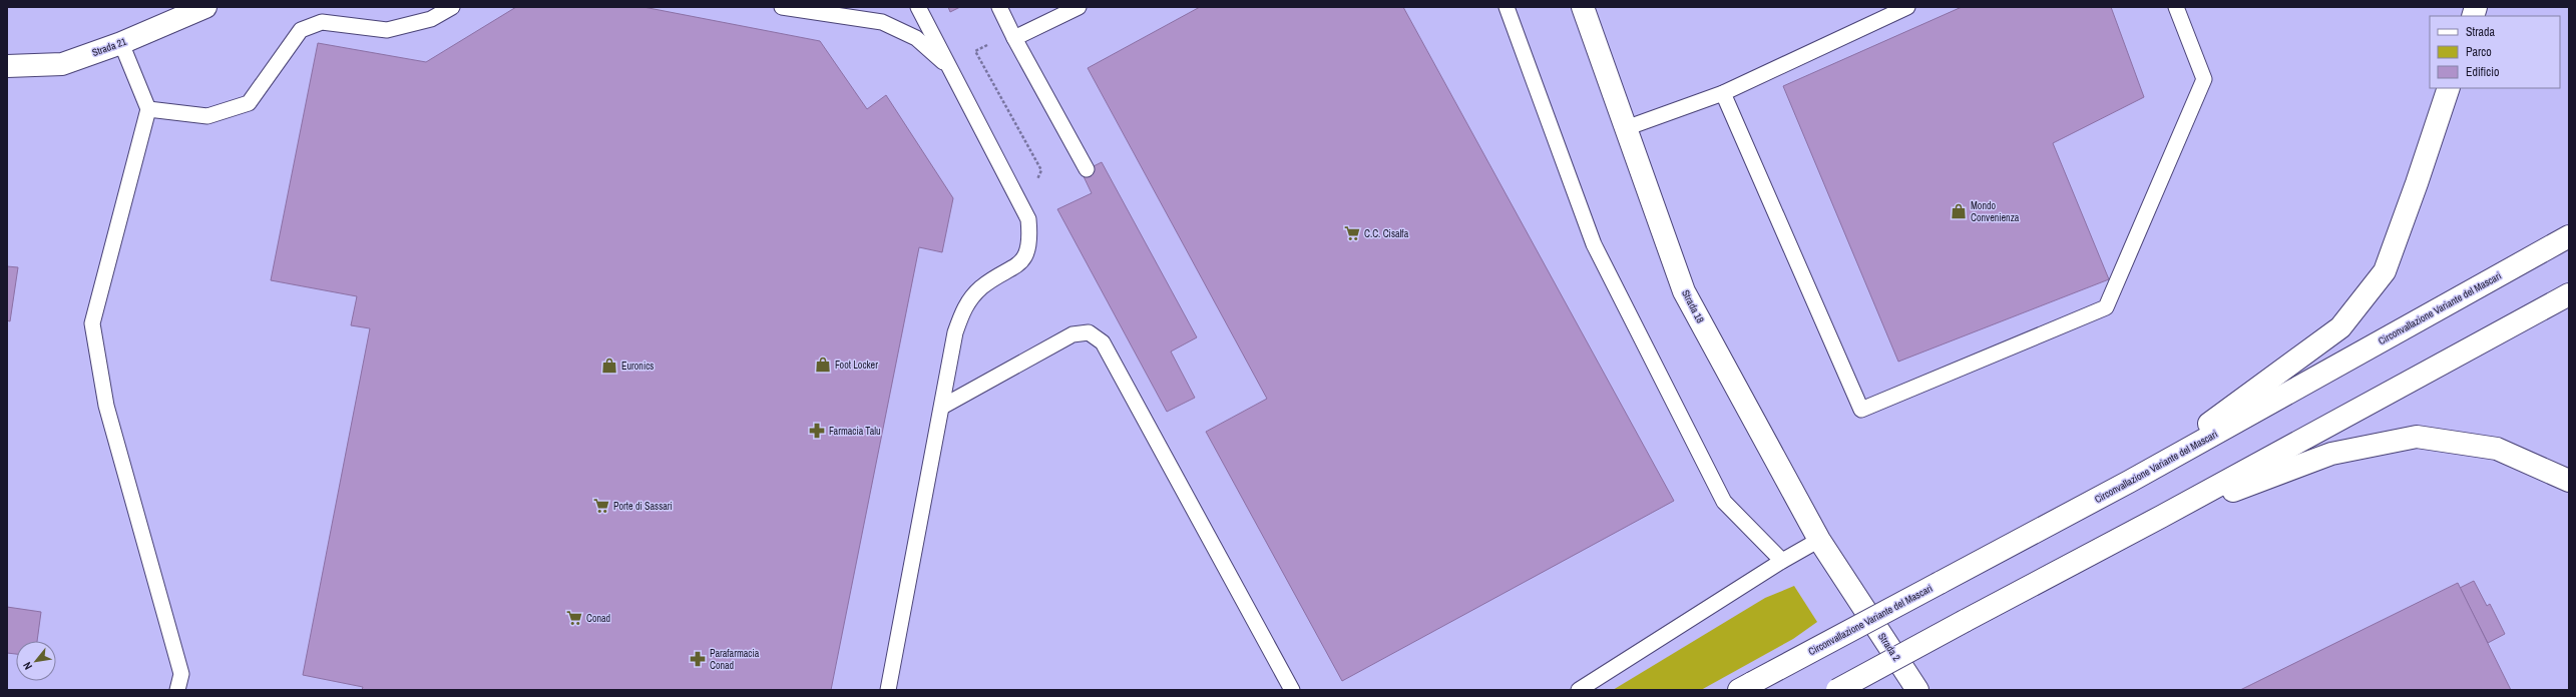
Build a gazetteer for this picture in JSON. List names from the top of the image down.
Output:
{
  "streets": {
    "main road": [
      "Strada 21",
      "Strada 18",
      "Circonvallazione Variante del Mascari",
      "Strada 2"
    ]
  },
  "crossings": [
    ["Strada 18", "Strada 2"]
  ],
  "places": {
    "shop": ["Mondo Convenienza", "Foot Locker", "Euronics"],
    "supermarket": ["C.C. Cisalfa", "Porte di Sassari", "Conad"],
    "pharmacy": ["Farmacia Talu", "Parafarmacia Conad"]
  },
  "legend": ["Strada", "Parco", "Edificio"],
  "north": "bottom left"
}
